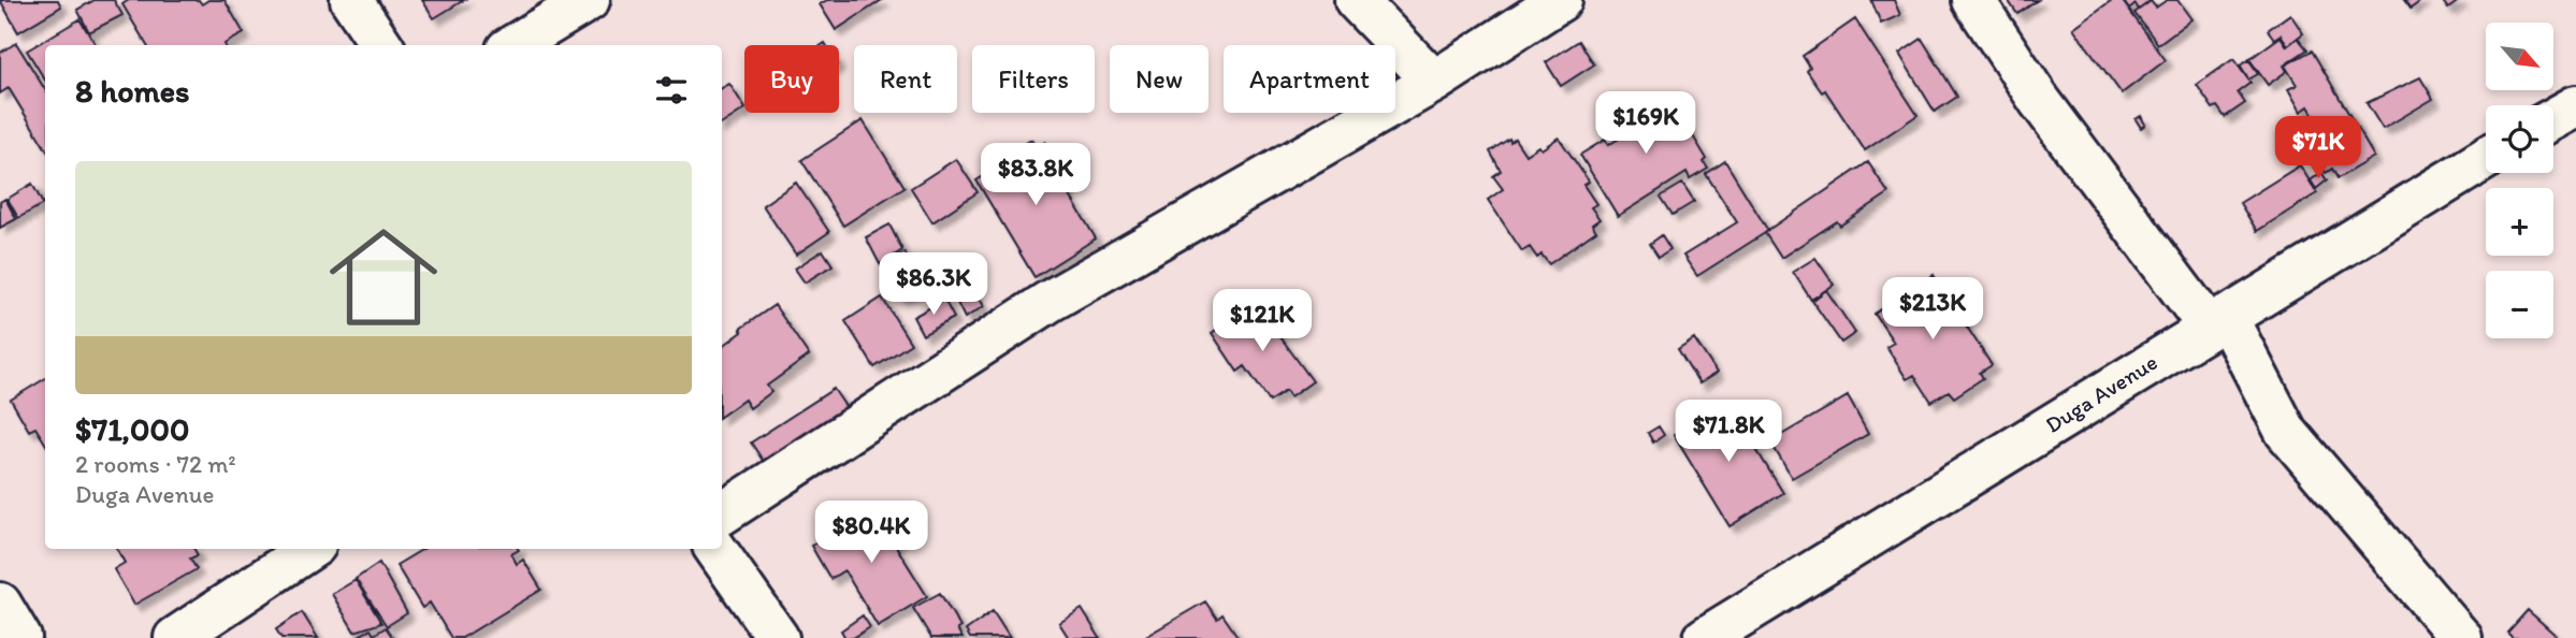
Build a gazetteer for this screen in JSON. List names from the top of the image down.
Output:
{
  "streets": {
    "street": ["Duga Avenue"]
  },
  "north": "bottom right",
  "page": {
    "map_buttons": ["+", "−"],
    "chip": [
      "Buy",
      "Rent",
      "Filters",
      "New",
      "Apartment"
    ],
    "heading": "8 homes",
    "price": [
      "$169K",
      "$71K",
      "$83.8K",
      "$86.3K",
      "$213K",
      "$121K",
      "$71.8K",
      "$80.4K"
    ],
    "list": [
      {
        "name": "$71,000",
        "note": "2 rooms · 72 m² · Duga Avenue"
      }
    ]
  }
}
